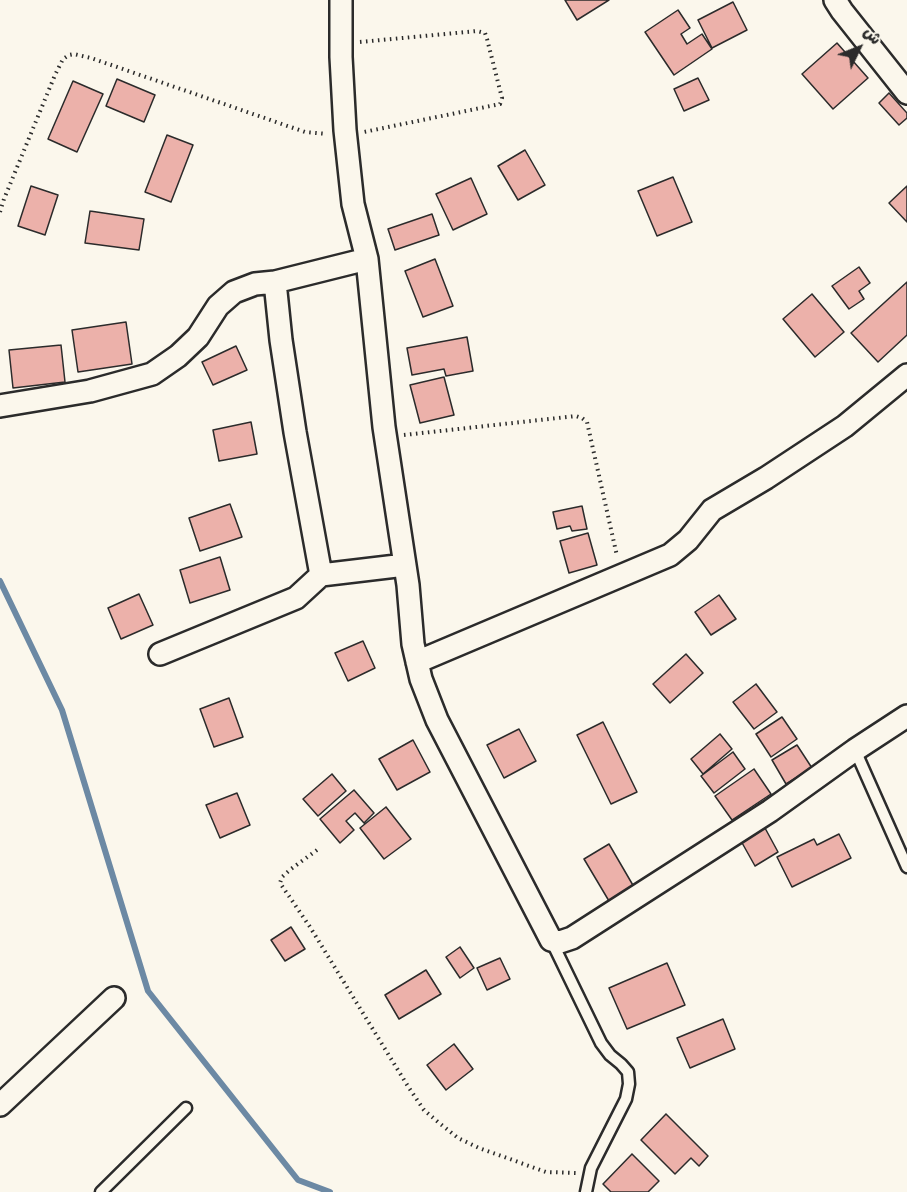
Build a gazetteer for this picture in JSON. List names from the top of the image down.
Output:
{
  "north": "top right"
}
